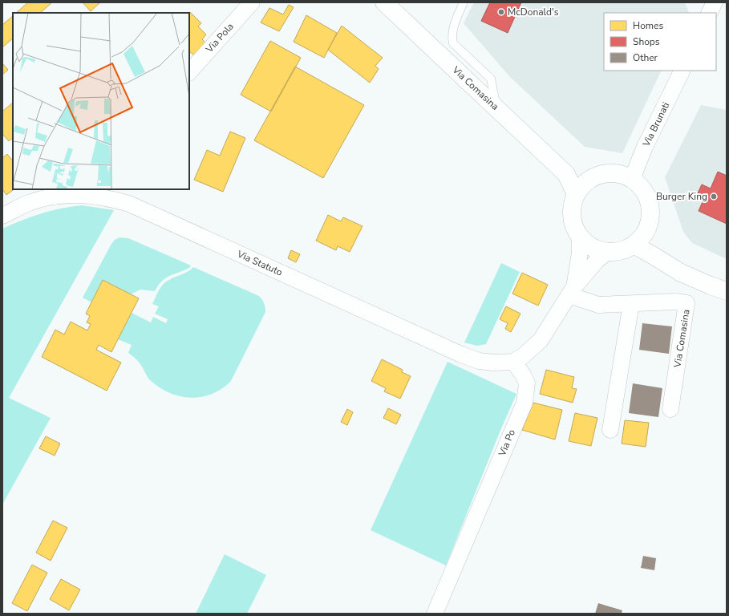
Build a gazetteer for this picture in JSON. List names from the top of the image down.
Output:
{
  "streets": {
    "main road": ["Via Comasina"],
    "street": [
      "Via Pola",
      "Via Brunati",
      "Via Statuto",
      "Via Po"
    ]
  },
  "crossings": [
    ["Via Comasina", "Via Brunati"],
    ["Via Statuto", "Via Po"]
  ],
  "places": ["McDonald's", "Burger King"],
  "legend": ["Homes", "Shops", "Other"]
}
